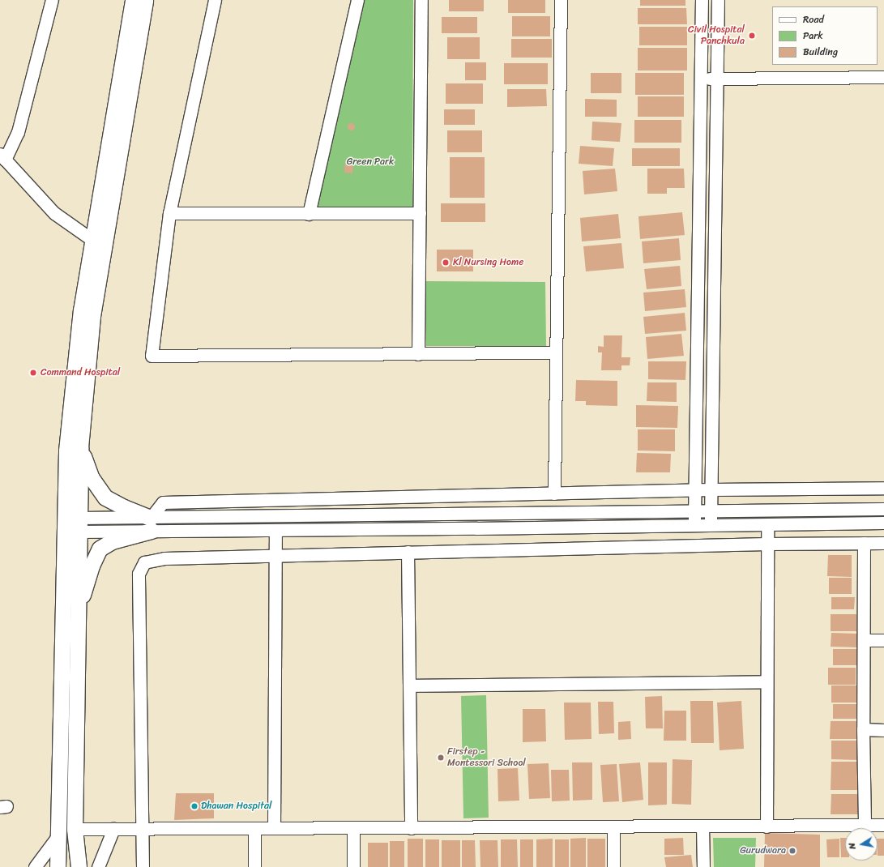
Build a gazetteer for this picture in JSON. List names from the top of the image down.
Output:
{
  "parks": ["Green Park"],
  "places": [
    "Civil Hospital Panchkula",
    "Kl Nursing Home",
    "Command Hospital",
    "Firstep - Montessori School",
    "Dhawan Hospital",
    "Gurudwara"
  ],
  "legend": ["Road", "Park", "Building"],
  "north": "left"
}
